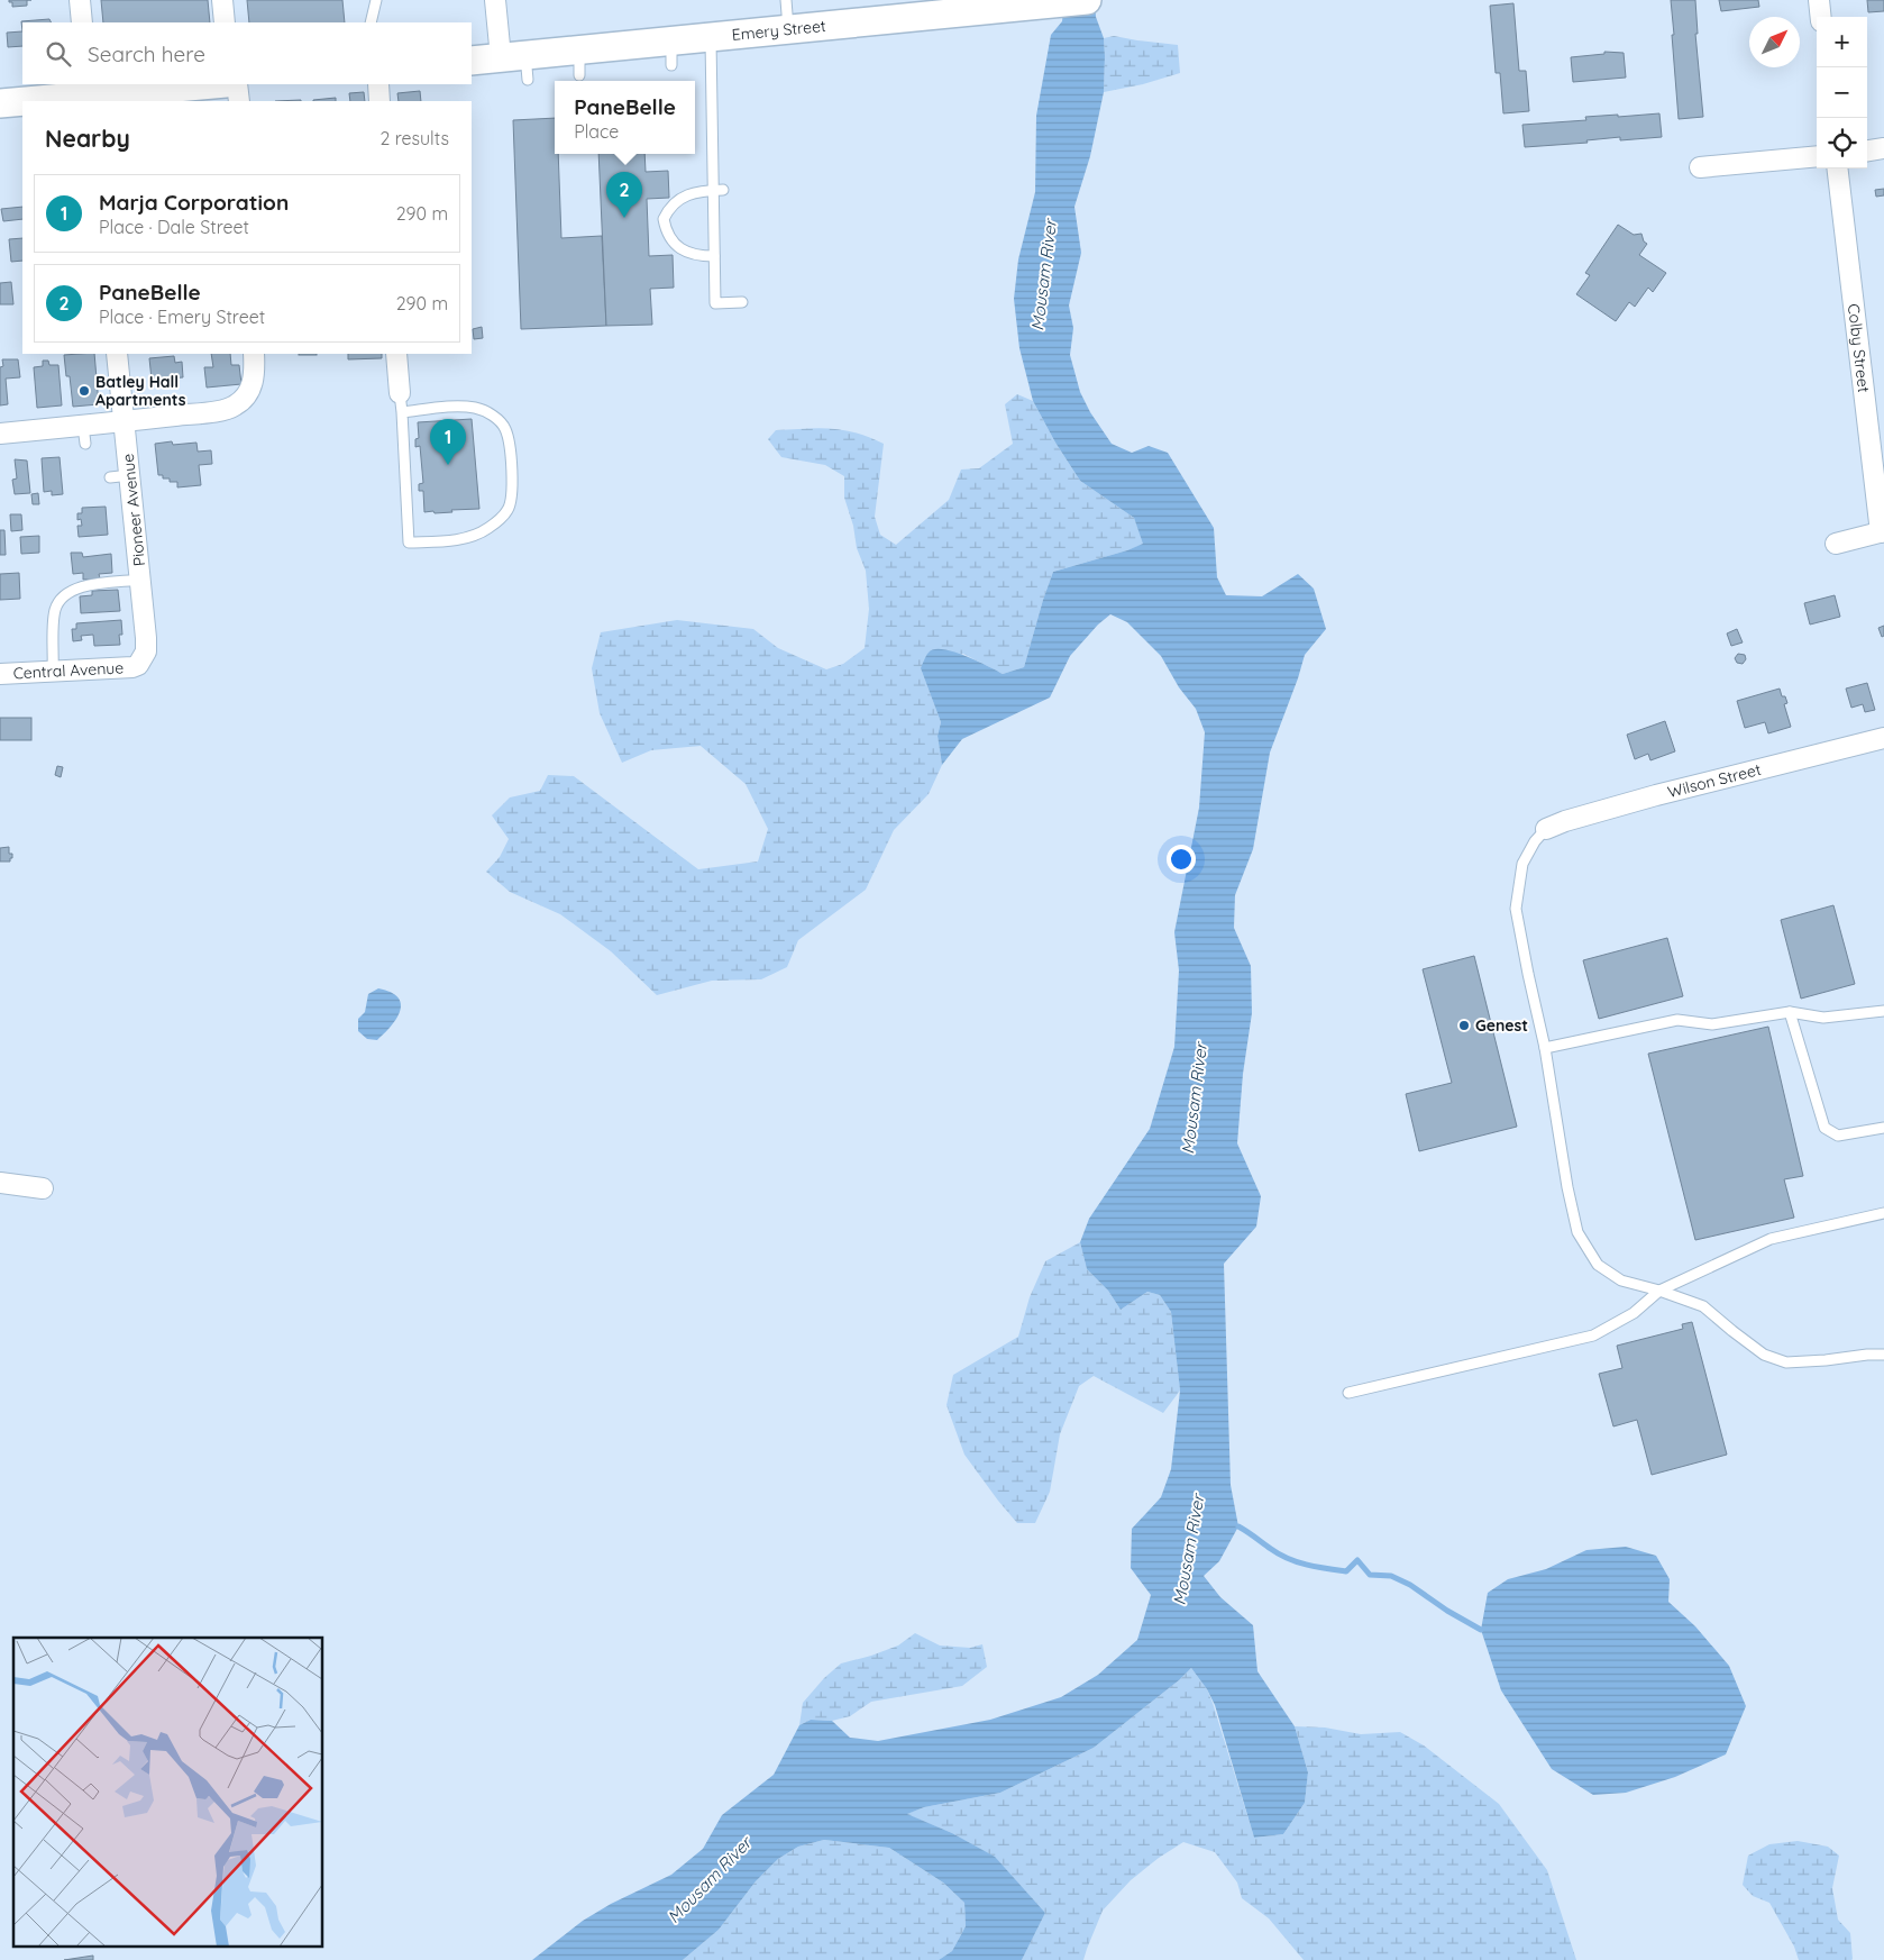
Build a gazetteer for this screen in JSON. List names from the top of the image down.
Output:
{
  "streets": {
    "street": [
      "Emery Street",
      "Colby Street",
      "Pioneer Avenue",
      "Central Avenue",
      "Wilson Street"
    ]
  },
  "crossings": [
    ["Pioneer Avenue", "Central Avenue"]
  ],
  "water": ["Mousam River"],
  "places": ["Batley Hall Apartments", "Genest"],
  "north": "top right",
  "page": {
    "map_buttons": ["+", "−"],
    "search": "Search here",
    "popup": ["PaneBelle", "Place"],
    "heading": ["Nearby", "2 results"],
    "pins": ["2", "1"],
    "list": [
      {
        "mark": "1",
        "name": "Marja Corporation",
        "note": "Place · Dale Street",
        "value": "290 m"
      },
      {
        "mark": "2",
        "name": "PaneBelle",
        "note": "Place · Emery Street",
        "value": "290 m"
      }
    ]
  }
}
